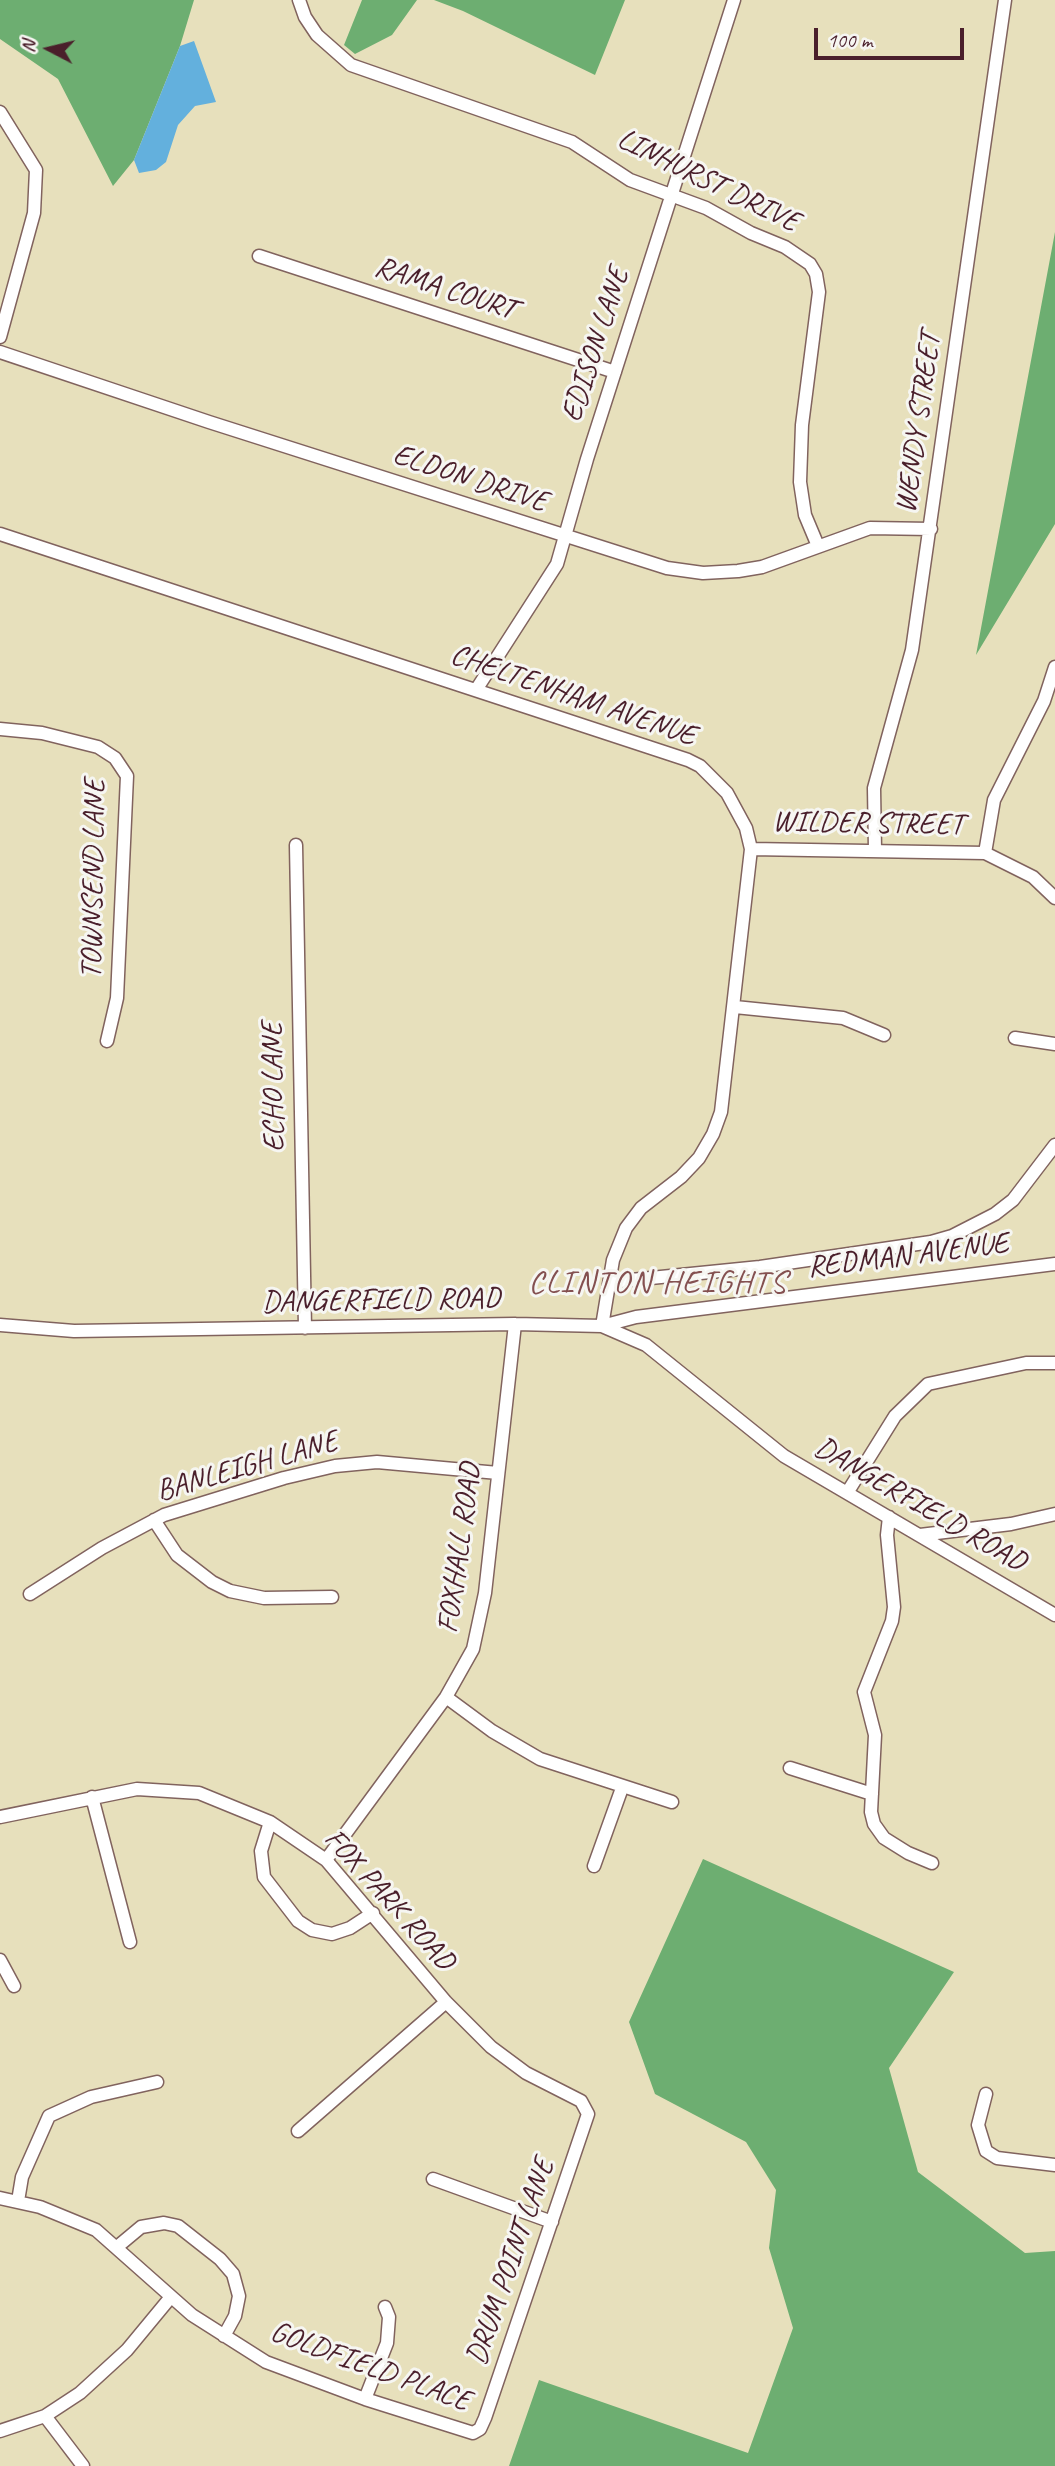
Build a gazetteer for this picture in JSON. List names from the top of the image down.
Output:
{
  "streets": {
    "street": [
      "LINHURST DRIVE",
      "RAMA COURT",
      "EDISON LANE",
      "WENDY STREET",
      "ELDON DRIVE",
      "CHELTENHAM AVENUE",
      "WILDER STREET",
      "TOWNSEND LANE",
      "ECHO LANE",
      "REDMAN AVENUE",
      "DANGERFIELD ROAD",
      "BANLEIGH LANE",
      "FOXHALL ROAD",
      "FOX PARK ROAD",
      "DRUM POINT LANE",
      "GOLDFIELD PLACE"
    ]
  },
  "crossings": [
    ["LINHURST DRIVE", "EDISON LANE"],
    ["LINHURST DRIVE", "ELDON DRIVE"],
    ["RAMA COURT", "EDISON LANE"],
    ["EDISON LANE", "ELDON DRIVE"],
    ["EDISON LANE", "CHELTENHAM AVENUE"],
    ["WENDY STREET", "ELDON DRIVE"],
    ["WENDY STREET", "WILDER STREET"],
    ["CHELTENHAM AVENUE", "WILDER STREET"],
    ["CHELTENHAM AVENUE", "REDMAN AVENUE"],
    ["CHELTENHAM AVENUE", "DANGERFIELD ROAD"],
    ["ECHO LANE", "DANGERFIELD ROAD"],
    ["REDMAN AVENUE", "DANGERFIELD ROAD"],
    ["DANGERFIELD ROAD", "FOXHALL ROAD"],
    ["BANLEIGH LANE", "FOXHALL ROAD"],
    ["FOXHALL ROAD", "FOX PARK ROAD"],
    ["FOX PARK ROAD", "DRUM POINT LANE"],
    ["DRUM POINT LANE", "GOLDFIELD PLACE"]
  ],
  "districts": ["CLINTON HEIGHTS"],
  "scale_bar": "100 m",
  "north": "left"
}
